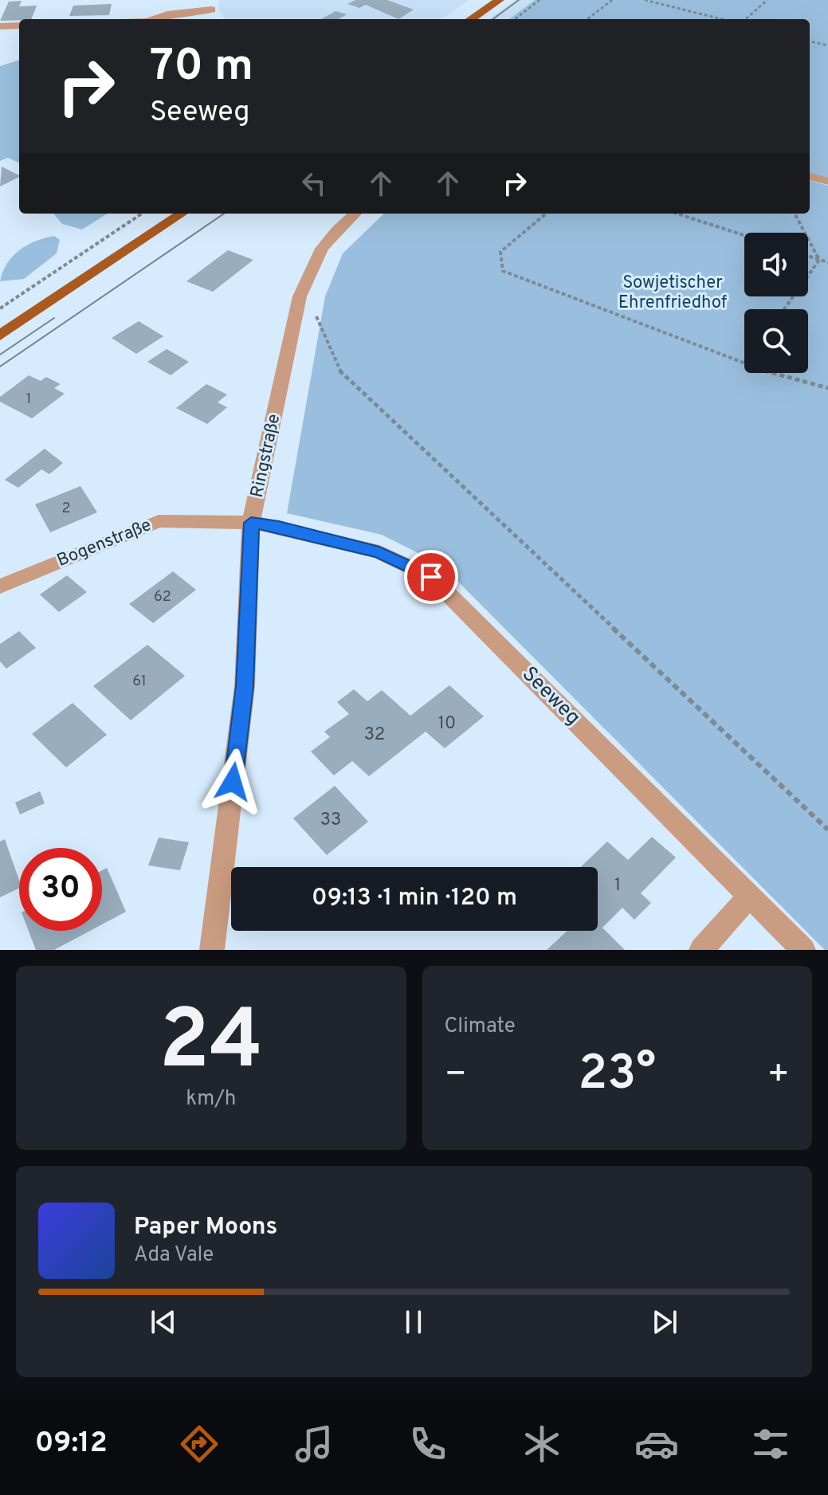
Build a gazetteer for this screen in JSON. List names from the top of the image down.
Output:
{
  "streets": {
    "street": ["Ringstraße", "Bogenstraße", "Seeweg"]
  },
  "crossings": [
    ["Ringstraße", "Bogenstraße"],
    ["Ringstraße", "Seeweg"],
    ["Bogenstraße", "Seeweg"]
  ],
  "parks": ["Sowjetischer Ehrenfriedhof"],
  "house_numbers": [
    "1",
    "2",
    "62",
    "61",
    "10",
    "32",
    "33",
    "1"
  ],
  "page": {
    "turn": ["70 m", "Seeweg"],
    "limit": "30",
    "trip": "09:13 · 1 min · 120 m",
    "tile": [
      ["24", "km/h"],
      "Climate"
    ],
    "heat": ["−", "23°", "+"],
    "song": ["Paper Moons", "Ada Vale"],
    "tabs": "09:12"
  }
}
